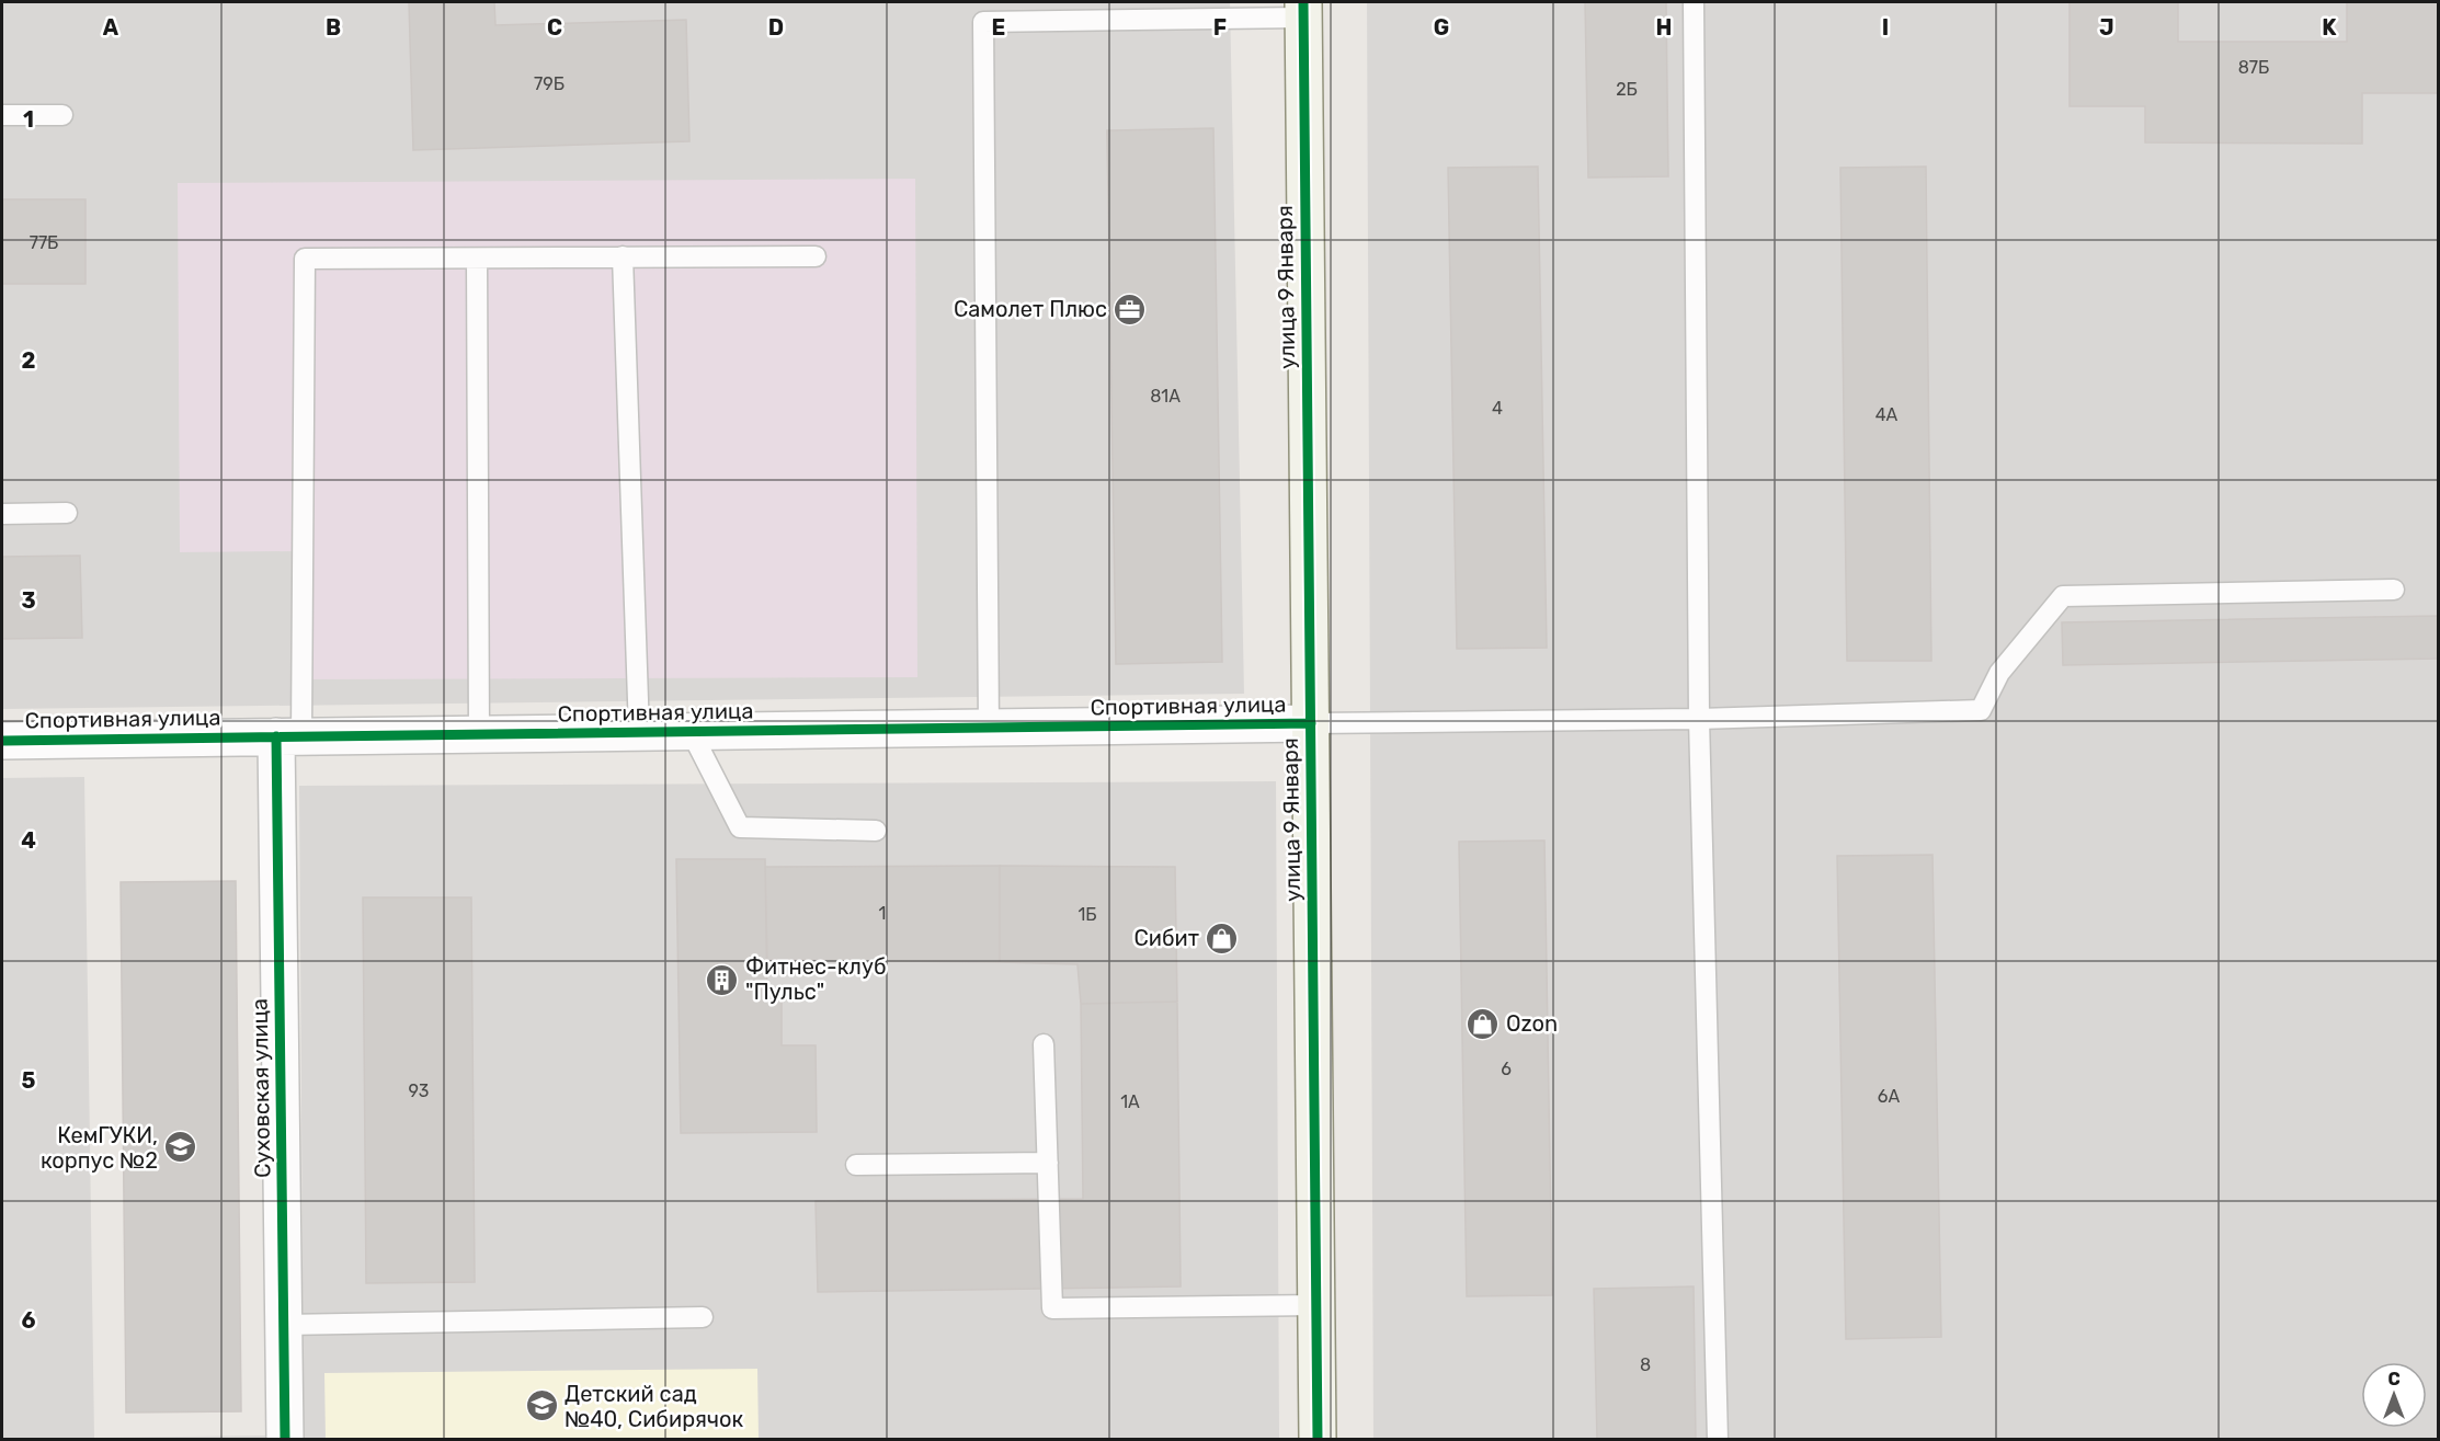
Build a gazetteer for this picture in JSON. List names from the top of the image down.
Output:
{
  "streets": {
    "street": ["улица 9 Января", "Спортивная улица", "Суховская улица"]
  },
  "crossings": [
    ["улица 9 Января", "Спортивная улица"],
    ["Спортивная улица", "Суховская улица"]
  ],
  "places": {
    "office": ["Самолет Плюс"],
    "shop": ["Сибит", "Ozon"],
    "building": ["Фитнес-клуб \"Пульс\""],
    "school or university": ["КемГУКИ, корпус №2", "Детский сад №40, Сибирячок"]
  },
  "house_numbers": [
    "87Б",
    "79Б",
    "2Б",
    "77Б",
    "81А",
    "4",
    "4А",
    "1",
    "1Б",
    "6",
    "93",
    "6А",
    "1А",
    "8"
  ],
  "north": "top",
  "grid": {
    "columns": [
      "A",
      "B",
      "C",
      "D",
      "E",
      "F",
      "G",
      "H",
      "I",
      "J",
      "K"
    ],
    "rows": [
      "1",
      "2",
      "3",
      "4",
      "5",
      "6"
    ]
  }
}
